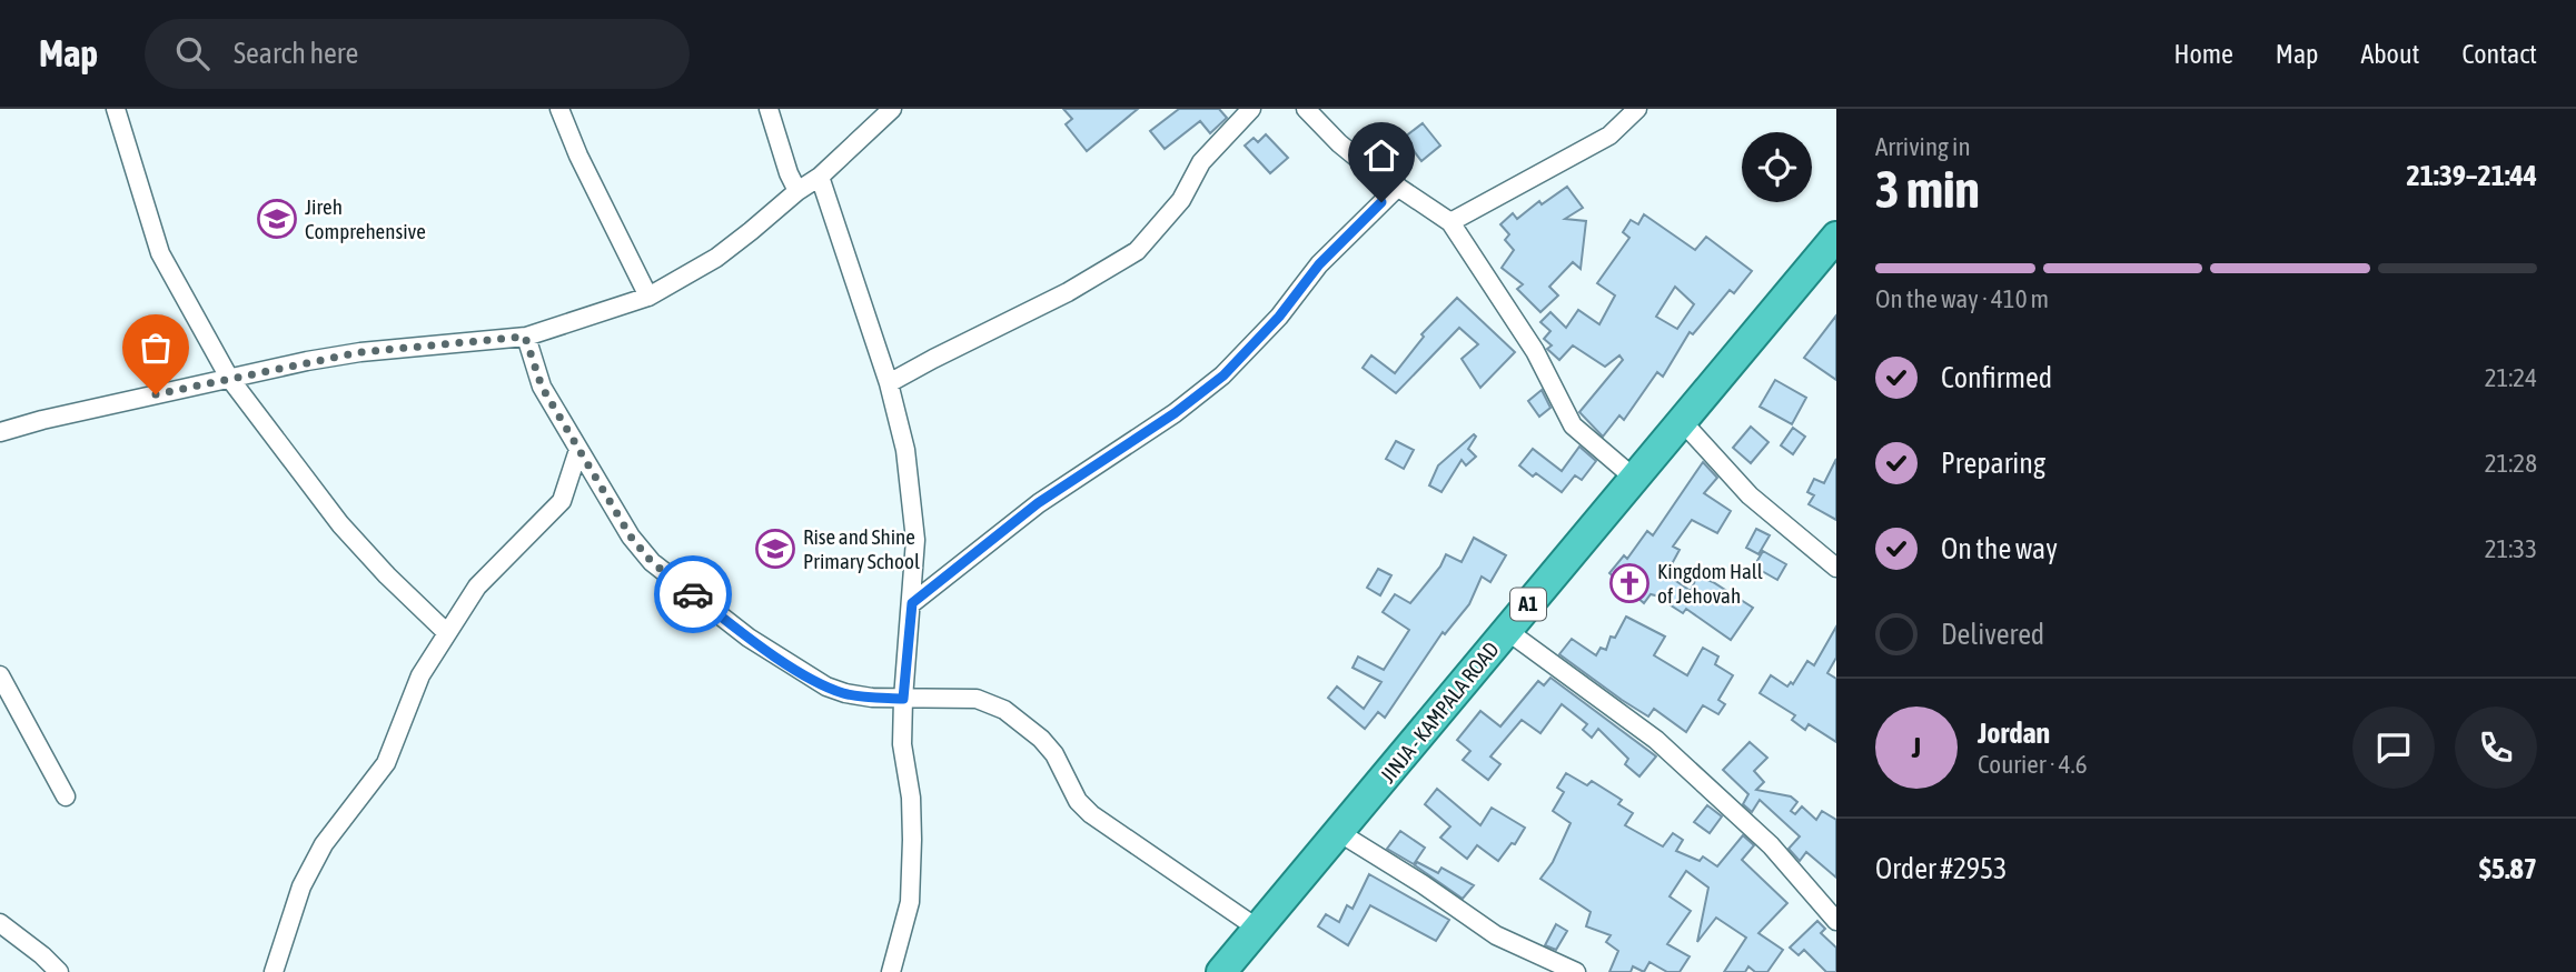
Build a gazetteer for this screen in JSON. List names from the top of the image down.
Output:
{
  "streets": {
    "highway": ["A1", "JINJA - KAMPALA ROAD"]
  },
  "places": {
    "school or university": ["Jireh Comprehensive", "Rise and Shine Primary School"],
    "church": ["Kingdom Hall of Jehovah"]
  },
  "page": {
    "header": "Map",
    "search": "Search here",
    "nav": [
      "Home",
      "Map",
      "About",
      "Contact"
    ],
    "heading": ["3 min", "Arriving in", "21:39–21:44"],
    "panel": [
      "Jordan",
      "Courier · 4.6",
      "Order #2953",
      "$5.87"
    ],
    "bar": "On the way · 410 m",
    "list": [
      ["Confirmed", "21:24"],
      ["Preparing", "21:28"],
      ["On the way", "21:33"],
      "Delivered"
    ],
    "round": "J"
  }
}
